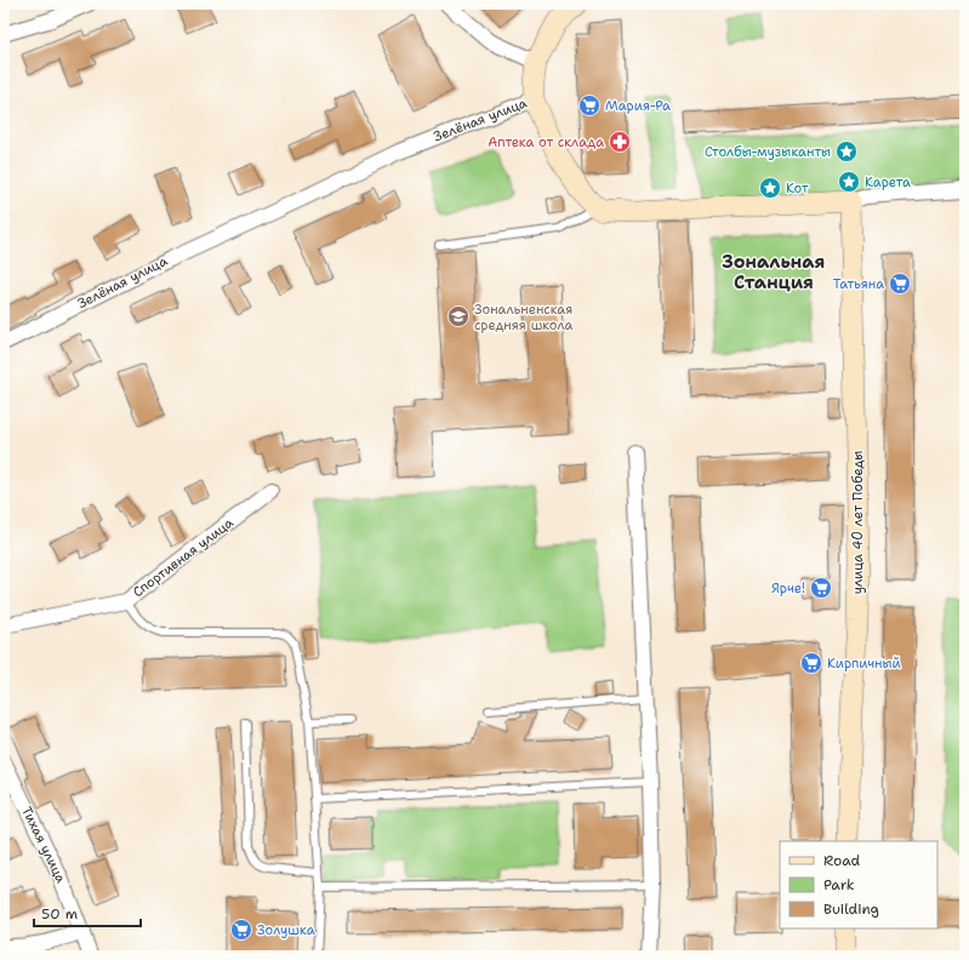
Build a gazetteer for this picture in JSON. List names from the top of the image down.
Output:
{
  "streets": {
    "street": [
      "Зелёная улица",
      "улица 40 лет Победы",
      "Спортивная улица",
      "Тихая улица"
    ]
  },
  "districts": ["Зональная Станция"],
  "places": {
    "supermarket": [
      "Мария-Ра",
      "Татьяна",
      "Ярче!",
      "Кирпичный",
      "Золушка"
    ],
    "pharmacy": ["Аптека от склада"],
    "place": ["Столбы-музыканты", "Карета", "Кот"],
    "school or university": ["Зональненская средняя школа"]
  },
  "legend": ["Road", "Park", "Building"],
  "scale_bar": "50 m"
}
